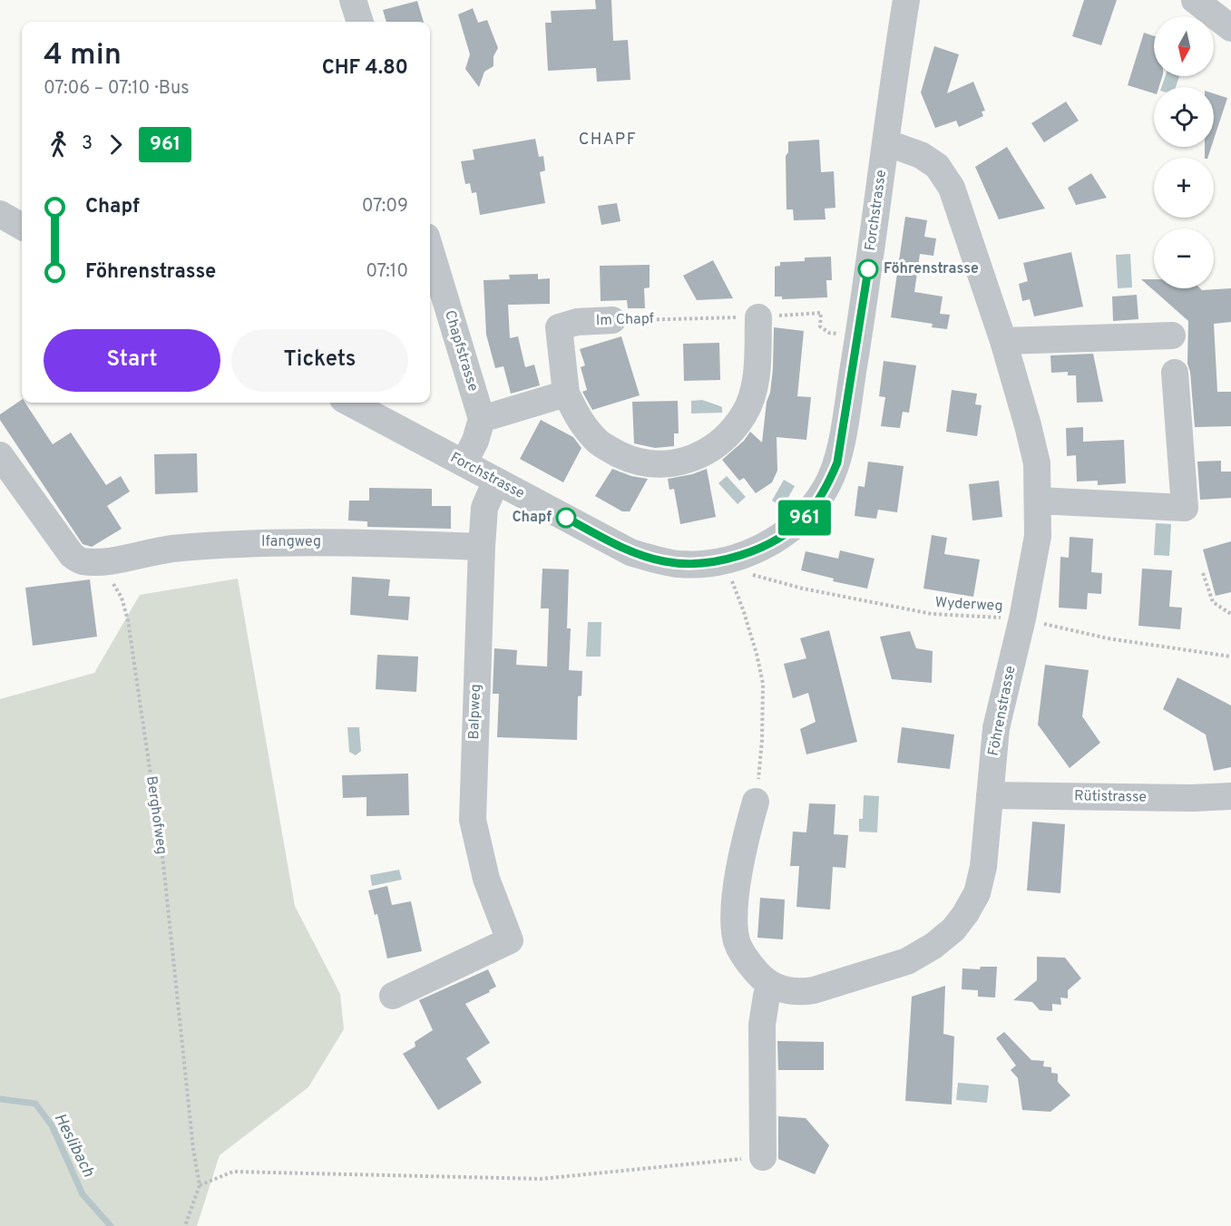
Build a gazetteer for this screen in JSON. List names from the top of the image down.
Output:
{
  "streets": {
    "street": [
      "Forchstrasse",
      "Im Chapf",
      "Chapfstrasse",
      "Ifangweg",
      "Föhrenstrasse",
      "Balpweg",
      "Rütistrasse"
    ],
    "path": ["Wyderweg", "Berghofweg"]
  },
  "crossings": [
    ["Forchstrasse", "Föhrenstrasse"],
    ["Forchstrasse", "Balpweg"],
    ["Ifangweg", "Balpweg"],
    ["Ifangweg", "Berghofweg"],
    ["Wyderweg", "Föhrenstrasse"],
    ["Föhrenstrasse", "Rütistrasse"]
  ],
  "districts": ["CHAPF"],
  "water": ["Heslibach"],
  "places": ["Föhrenstrasse", "Chapf"],
  "lines": ["bus line 961"],
  "north": "bottom",
  "page": {
    "on_map": "961",
    "map_buttons": ["+", "−"],
    "heading": ["4 min", "07:06 – 07:10 · Bus", "CHF 4.80"],
    "legs": ["3", "961"],
    "list": [
      {
        "name": "Chapf",
        "value": "07:09"
      },
      {
        "name": "Föhrenstrasse",
        "value": "07:10"
      }
    ],
    "buttons": ["Start", "Tickets"]
  }
}
